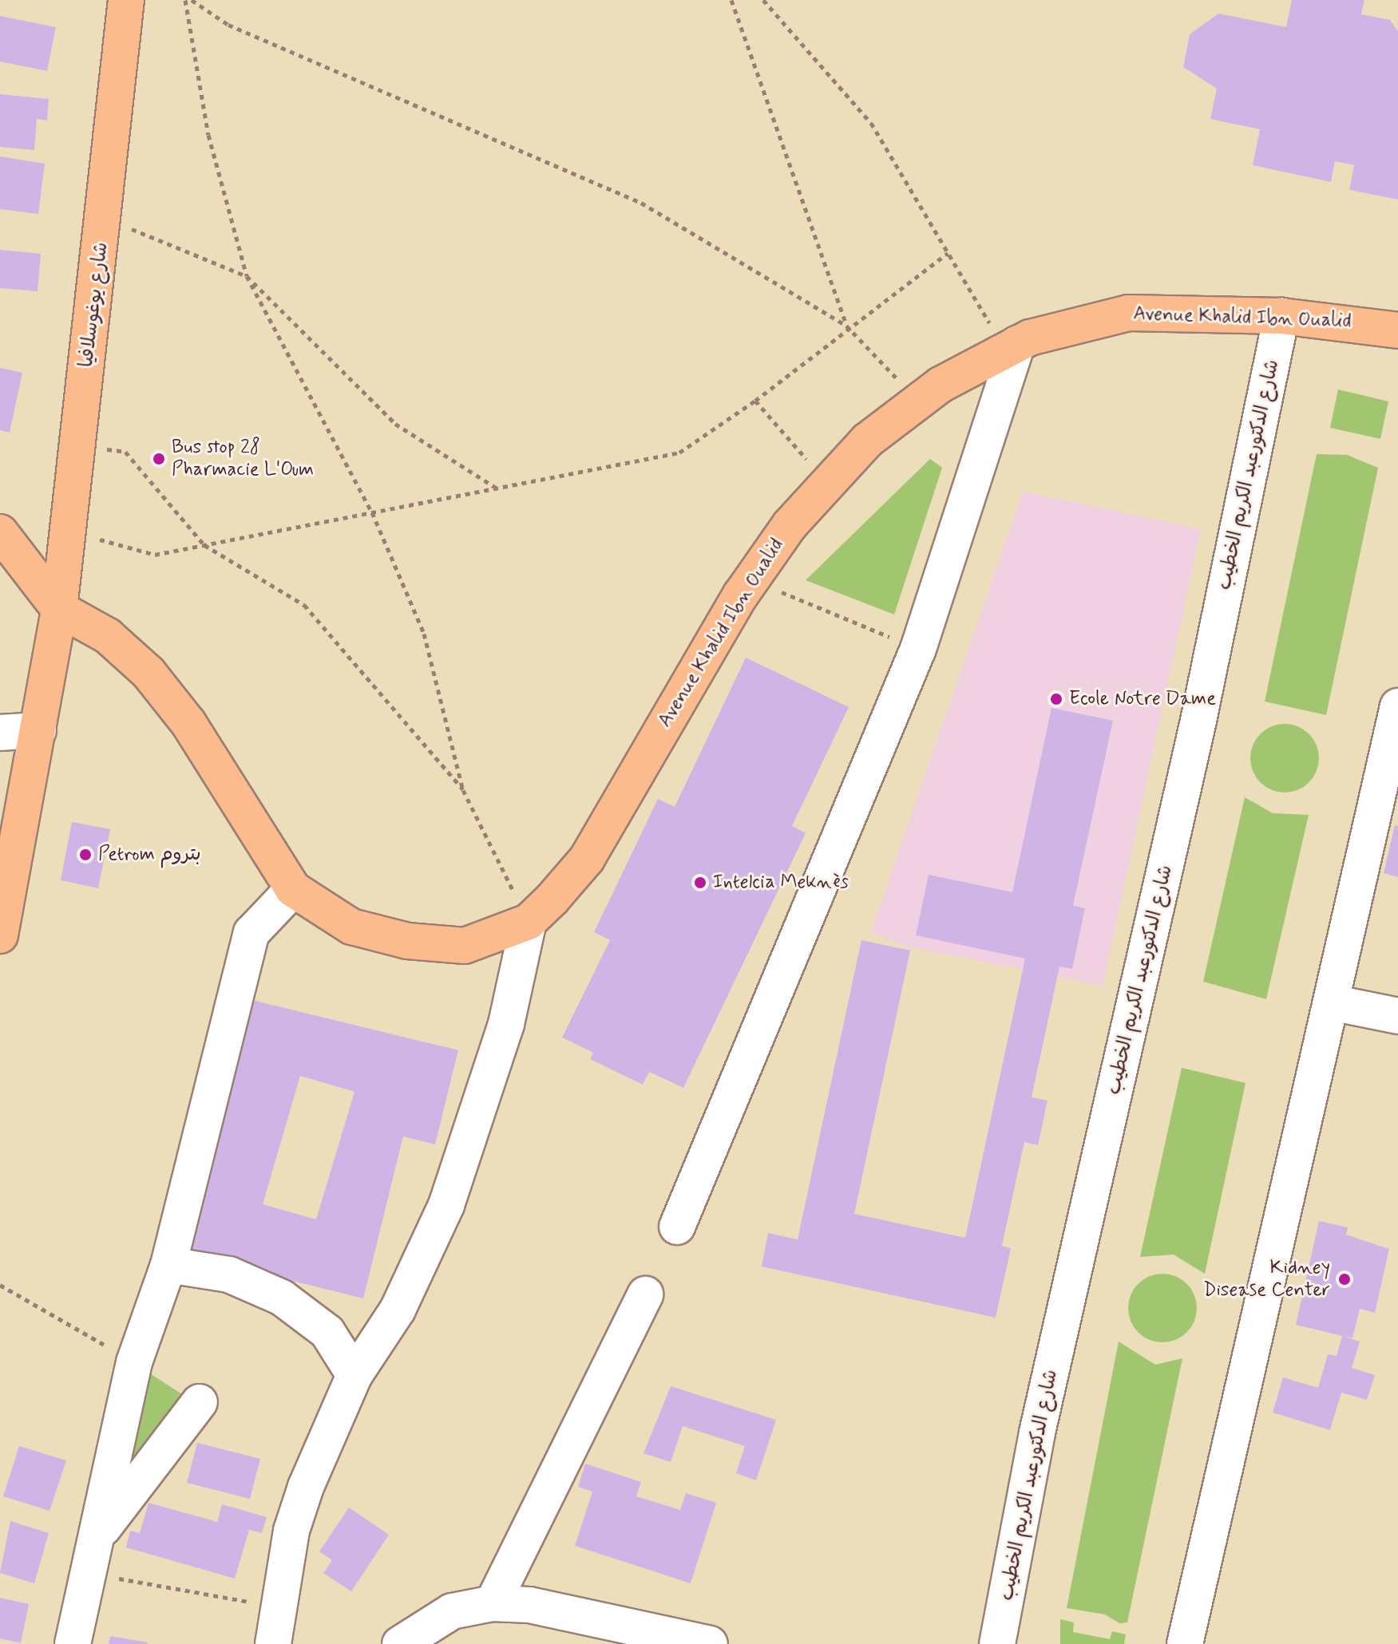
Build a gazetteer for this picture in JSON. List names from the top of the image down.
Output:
{
  "streets": {
    "main road": ["شارع يوغوسلافيا", "Avenue Khalid Ibn Oualid"],
    "street": ["شارع الدكتورعبد الكريم الخطيب"]
  },
  "crossings": [
    ["Avenue Khalid Ibn Oualid", "شارع الدكتورعبد الكريم الخطيب"]
  ],
  "places": [
    "Bus stop 28 Pharmacie L'Oum",
    "Ecole Notre Dame",
    "Petrom بتروم",
    "Intelcia Meknès",
    "Kidney Disease Center"
  ]
}
